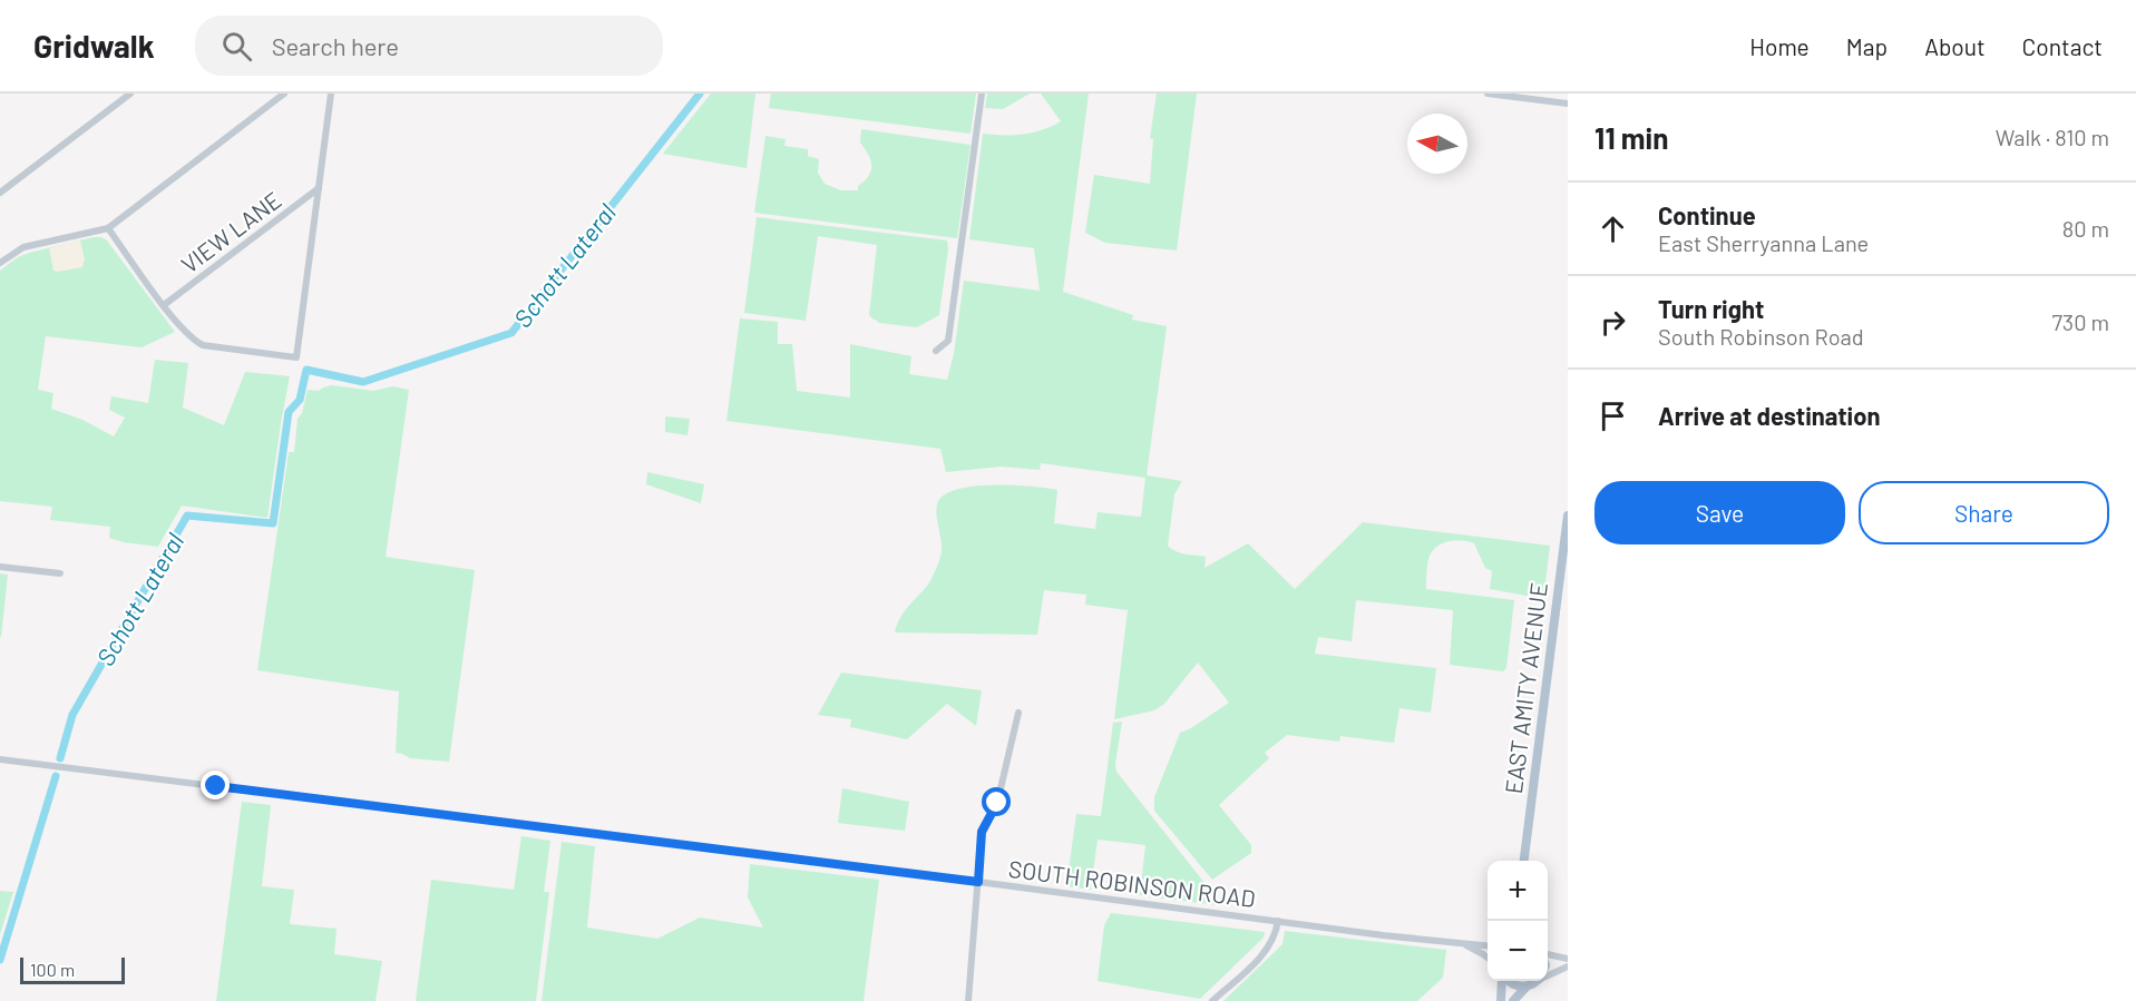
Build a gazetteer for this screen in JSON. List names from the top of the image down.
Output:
{
  "streets": {
    "main road": ["EAST AMITY AVENUE"],
    "street": ["VIEW LANE", "SOUTH ROBINSON ROAD"]
  },
  "water": ["Schott Lateral"],
  "scale_bar": "100 m",
  "north": "left",
  "page": {
    "header": "Gridwalk",
    "search": "Search here",
    "nav": [
      "Home",
      "Map",
      "About",
      "Contact"
    ],
    "heading": ["11 min", "Walk · 810 m"],
    "list": [
      ["Continue", "East Sherryanna Lane", "80 m"],
      ["Turn right", "South Robinson Road", "730 m"],
      "Arrive at destination"
    ],
    "buttons": ["Save", "Share"],
    "map_buttons": ["+", "−"],
    "scale": "100 m"
  }
}
